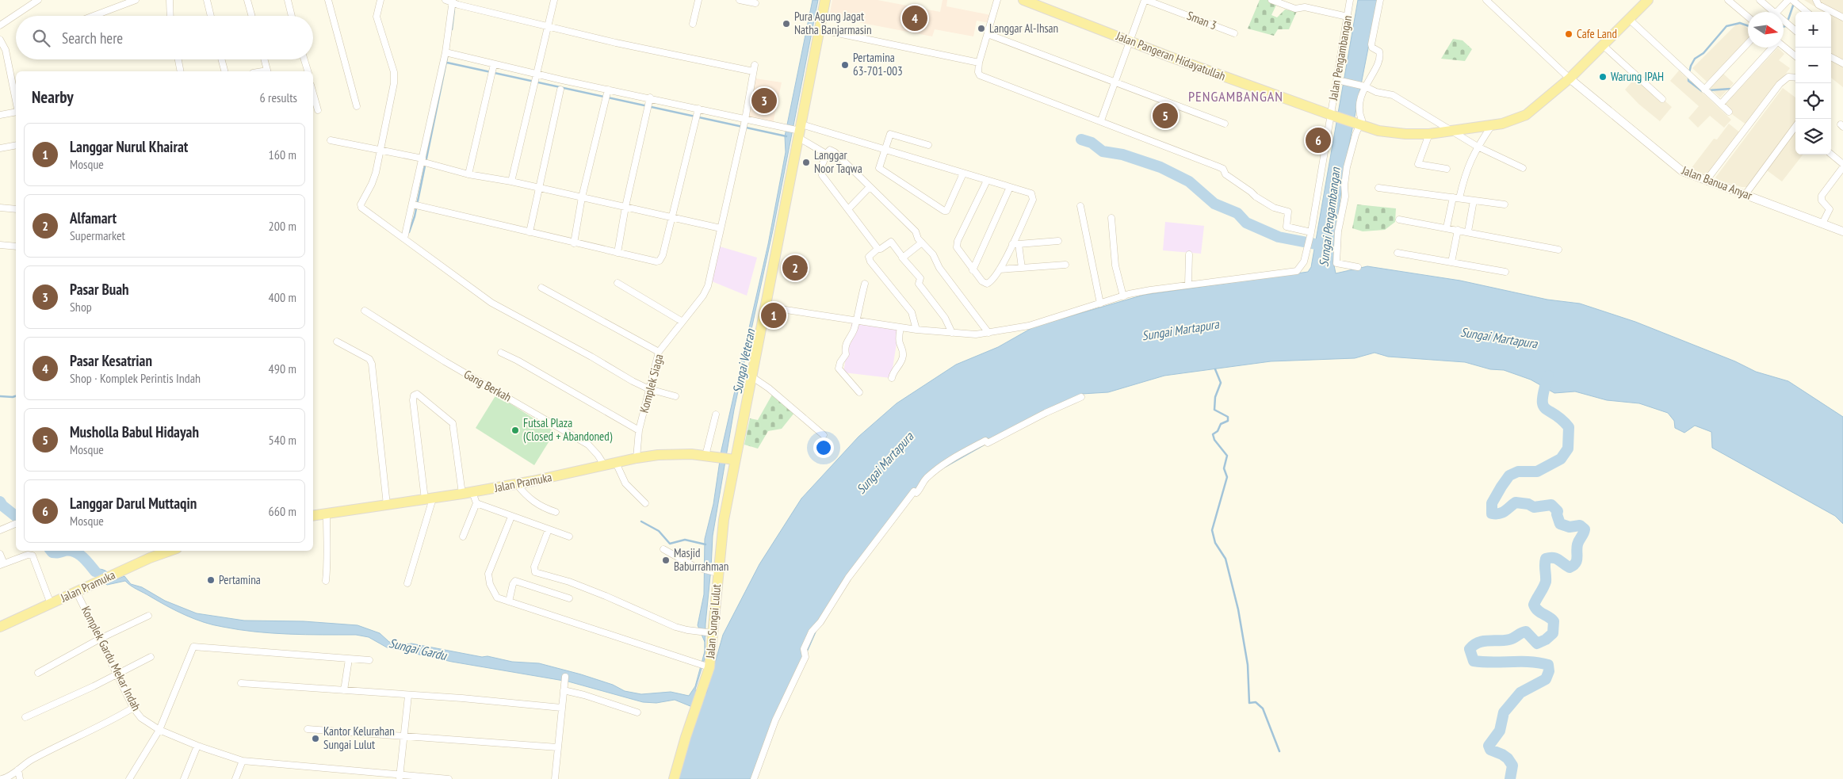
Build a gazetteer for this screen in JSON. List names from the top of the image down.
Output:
{
  "streets": {
    "main road": ["Jalan Pangeran Hidayatullah", "Jalan Pramuka", "Jalan Sungai Lulut"],
    "street": [
      "Sman 3",
      "Jalan Pengambangan",
      "Jalan Banua Anyar",
      "Komplek Siaga",
      "Gang Berkah",
      "Komplek Gardu Mekar Indah"
    ]
  },
  "crossings": [
    ["Jalan Pangeran Hidayatullah", "Jalan Pengambangan"],
    ["Jalan Pangeran Hidayatullah", "Jalan Banua Anyar"],
    ["Komplek Siaga", "Jalan Pramuka"],
    ["Gang Berkah", "Jalan Pramuka"],
    ["Jalan Pramuka", "Jalan Sungai Lulut"],
    ["Jalan Pramuka", "Komplek Gardu Mekar Indah"]
  ],
  "districts": ["PENGAMBANGAN"],
  "water": [
    "Sungai Pengambangan",
    "Sungai Martapura",
    "Sungai Veteran",
    "Sungai Gardu"
  ],
  "places": [
    "Pura Agung Jagat Natha Banjarmasin",
    "Langgar Al-Ihsan",
    "Cafe Land",
    "Pertamina 63-701-003",
    "Warung IPAH",
    "Langgar Noor Taqwa",
    "Futsal Plaza (Closed + Abandoned)",
    "Masjid Baburrahman",
    "Pertamina",
    "Kantor Kelurahan Sungai Lulut"
  ],
  "north": "right",
  "page": {
    "pins": [
      "4",
      "3",
      "5",
      "6",
      "2",
      "1"
    ],
    "map_buttons": ["+", "−"],
    "search": "Search here",
    "heading": ["Nearby", "6 results"],
    "list": [
      {
        "mark": "1",
        "name": "Langgar Nurul Khairat",
        "note": "Mosque",
        "value": "160 m"
      },
      {
        "mark": "2",
        "name": "Alfamart",
        "note": "Supermarket",
        "value": "200 m"
      },
      {
        "mark": "3",
        "name": "Pasar Buah",
        "note": "Shop",
        "value": "400 m"
      },
      {
        "mark": "4",
        "name": "Pasar Kesatrian",
        "note": "Shop · Komplek Perintis Indah",
        "value": "490 m"
      },
      {
        "mark": "5",
        "name": "Musholla Babul Hidayah",
        "note": "Mosque",
        "value": "540 m"
      },
      {
        "mark": "6",
        "name": "Langgar Darul Muttaqin",
        "note": "Mosque",
        "value": "660 m"
      }
    ]
  }
}
